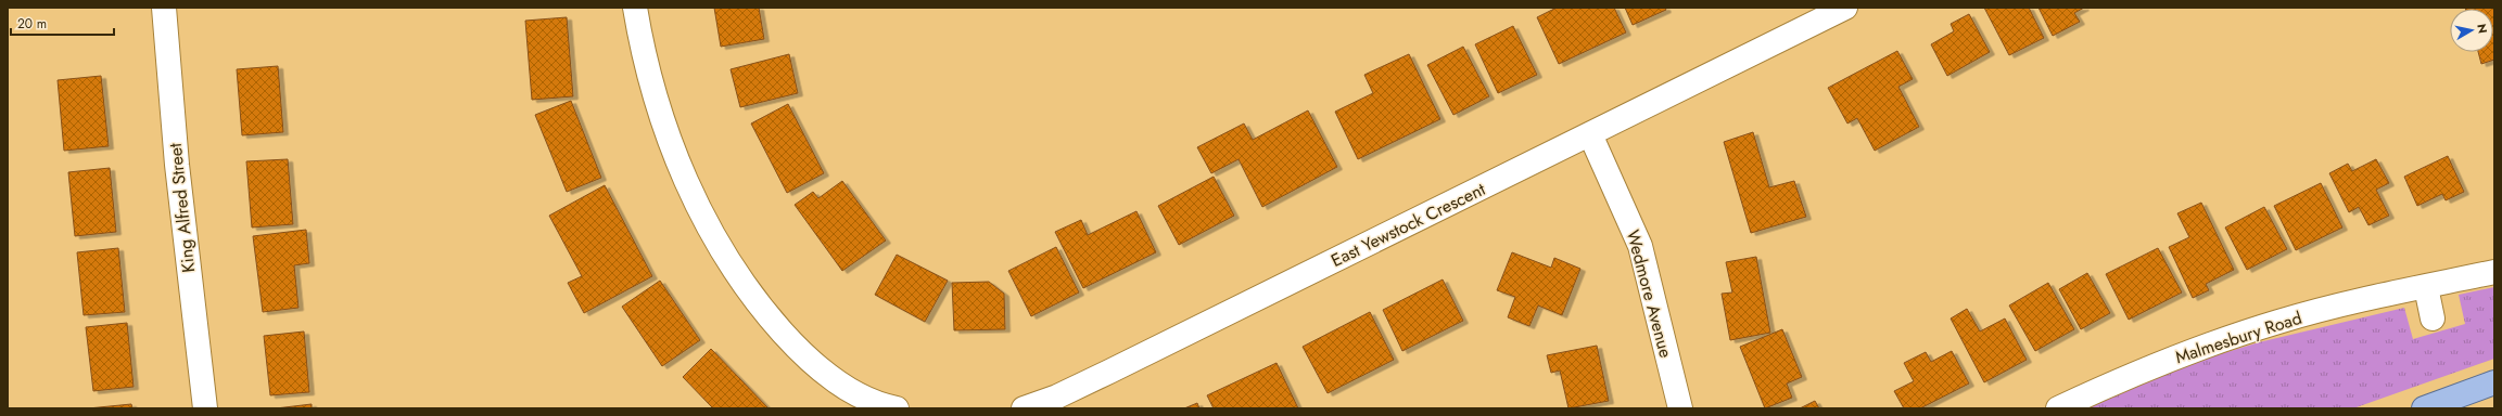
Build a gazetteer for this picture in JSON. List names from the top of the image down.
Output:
{
  "streets": {
    "street": [
      "King Alfred Street",
      "East Yewstock Crescent",
      "Wedmore Avenue",
      "Malmesbury Road"
    ]
  },
  "crossings": [
    ["East Yewstock Crescent", "Wedmore Avenue"]
  ],
  "scale_bar": "20 m",
  "north": "right"
}
